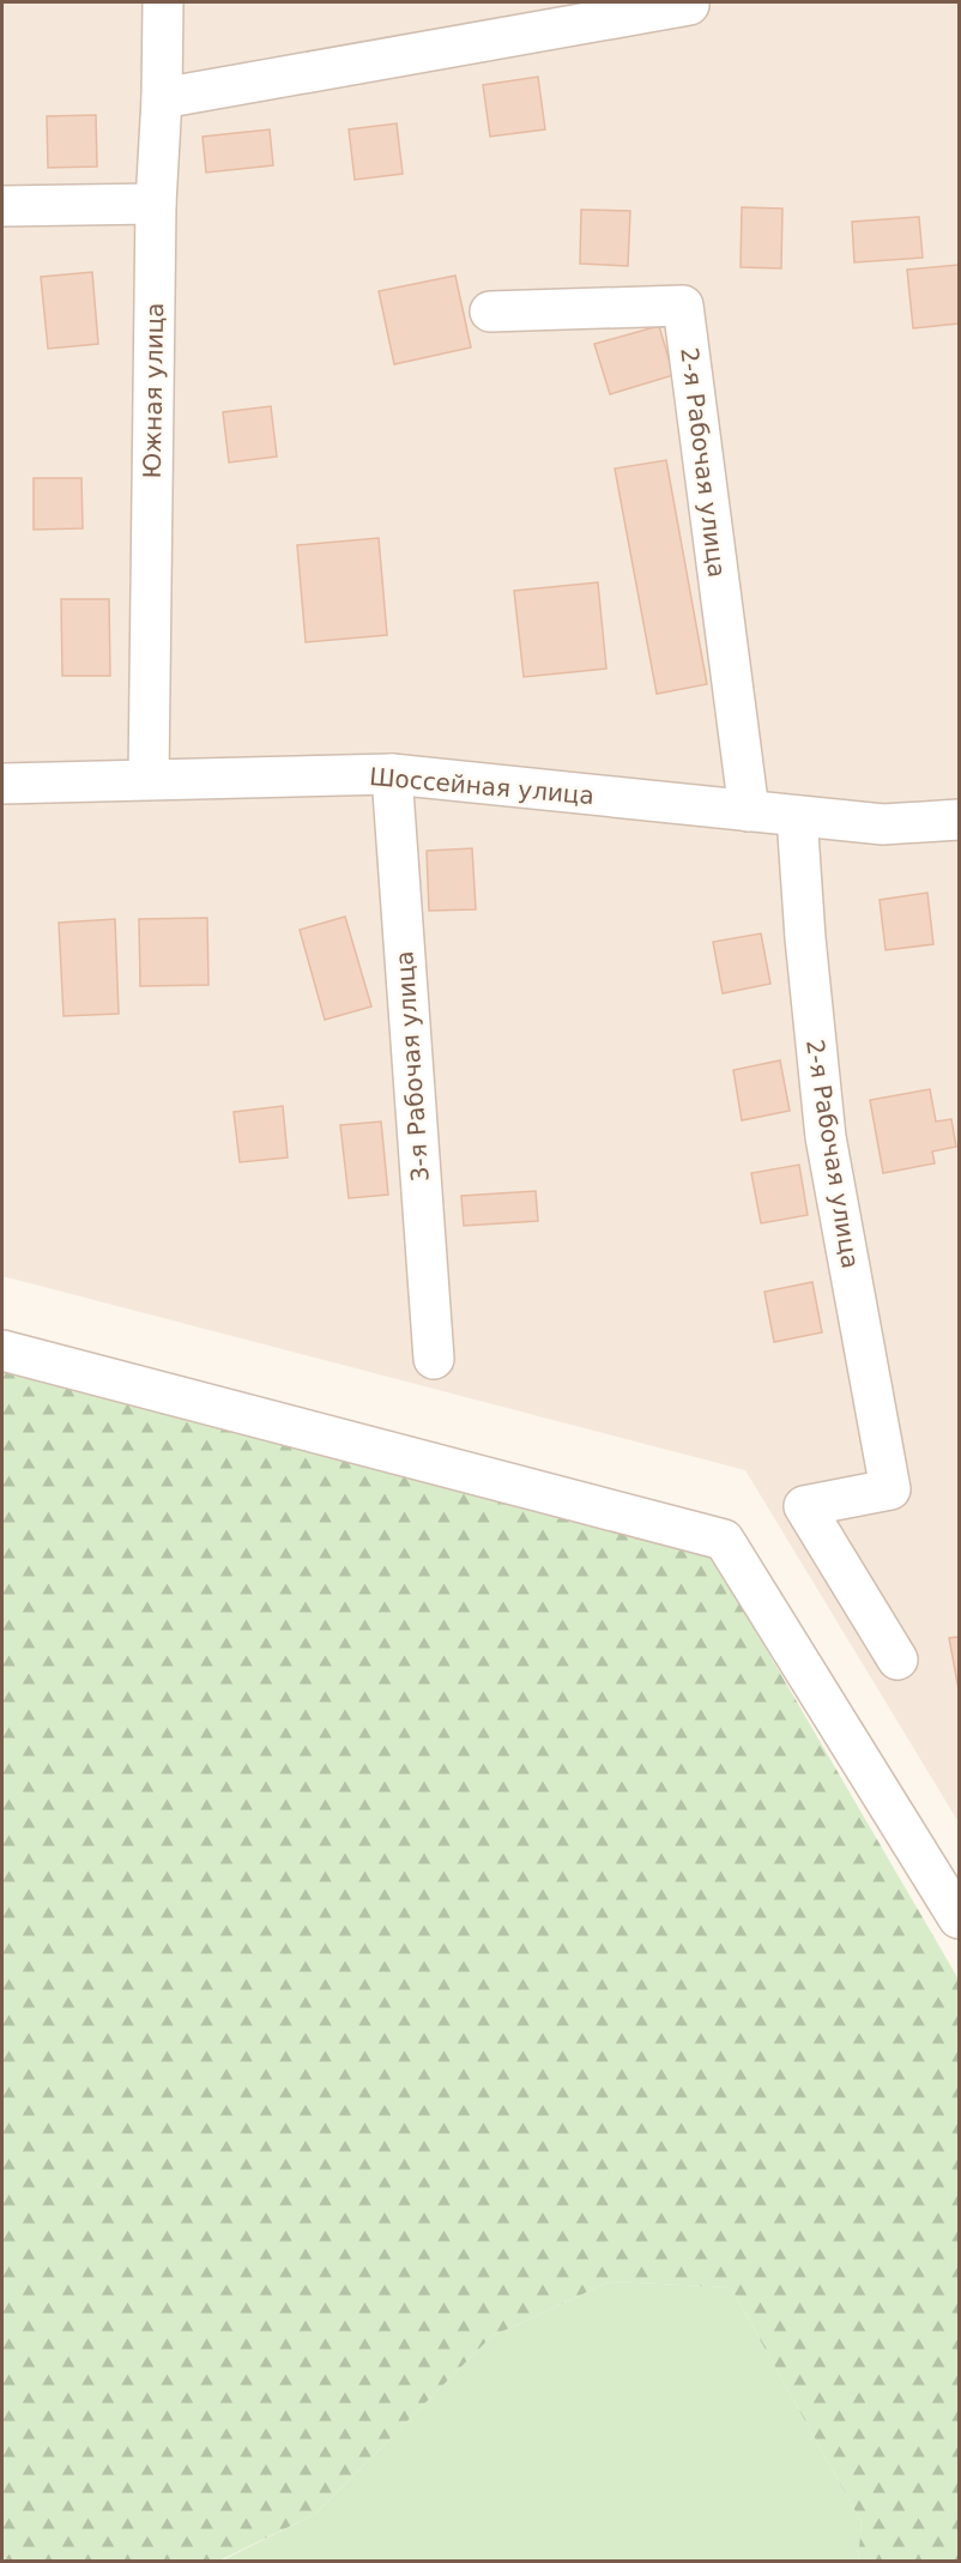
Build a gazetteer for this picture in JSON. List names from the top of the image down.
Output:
{
  "streets": {
    "street": [
      "Южная улица",
      "2-я Рабочая улица",
      "Шоссейная улица",
      "3-я Рабочая улица"
    ]
  },
  "crossings": [
    ["Южная улица", "Шоссейная улица"],
    ["2-я Рабочая улица", "Шоссейная улица"],
    ["Шоссейная улица", "3-я Рабочая улица"]
  ]
}
